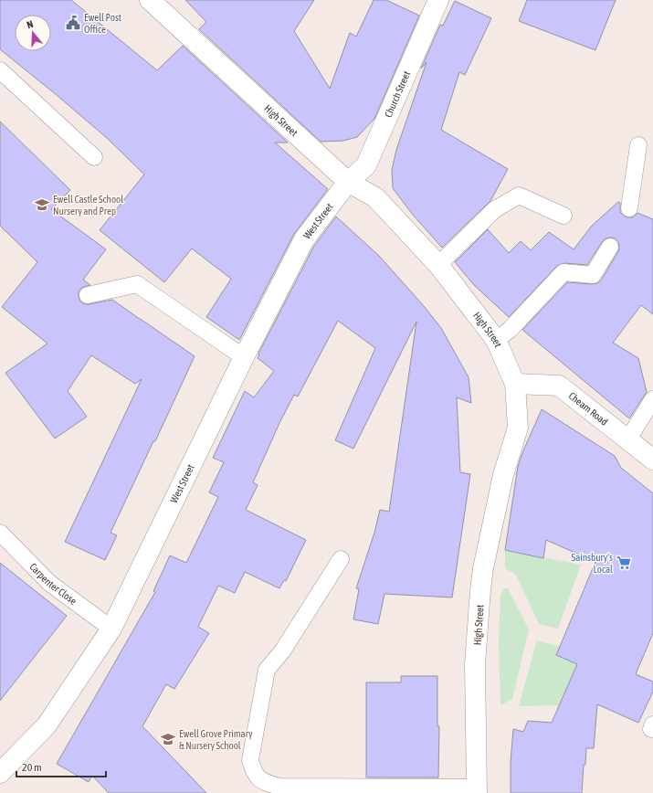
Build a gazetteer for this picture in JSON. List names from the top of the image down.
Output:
{
  "streets": {
    "street": [
      "Church Street",
      "High Street",
      "West Street",
      "Cheam Road"
    ],
    "lane": ["Carpenter Close"]
  },
  "crossings": [
    ["Church Street", "High Street"],
    ["Church Street", "West Street"],
    ["High Street", "West Street"],
    ["High Street", "Cheam Road"],
    ["West Street", "Carpenter Close"]
  ],
  "places": {
    "public building": ["Ewell Post Office"],
    "school or university": ["Ewell Castle School Nursery and Prep", "Ewell Grove Primary & Nursery School"],
    "supermarket": ["Sainsbury's Local"]
  },
  "scale_bar": "20 m",
  "north": "top"
}
